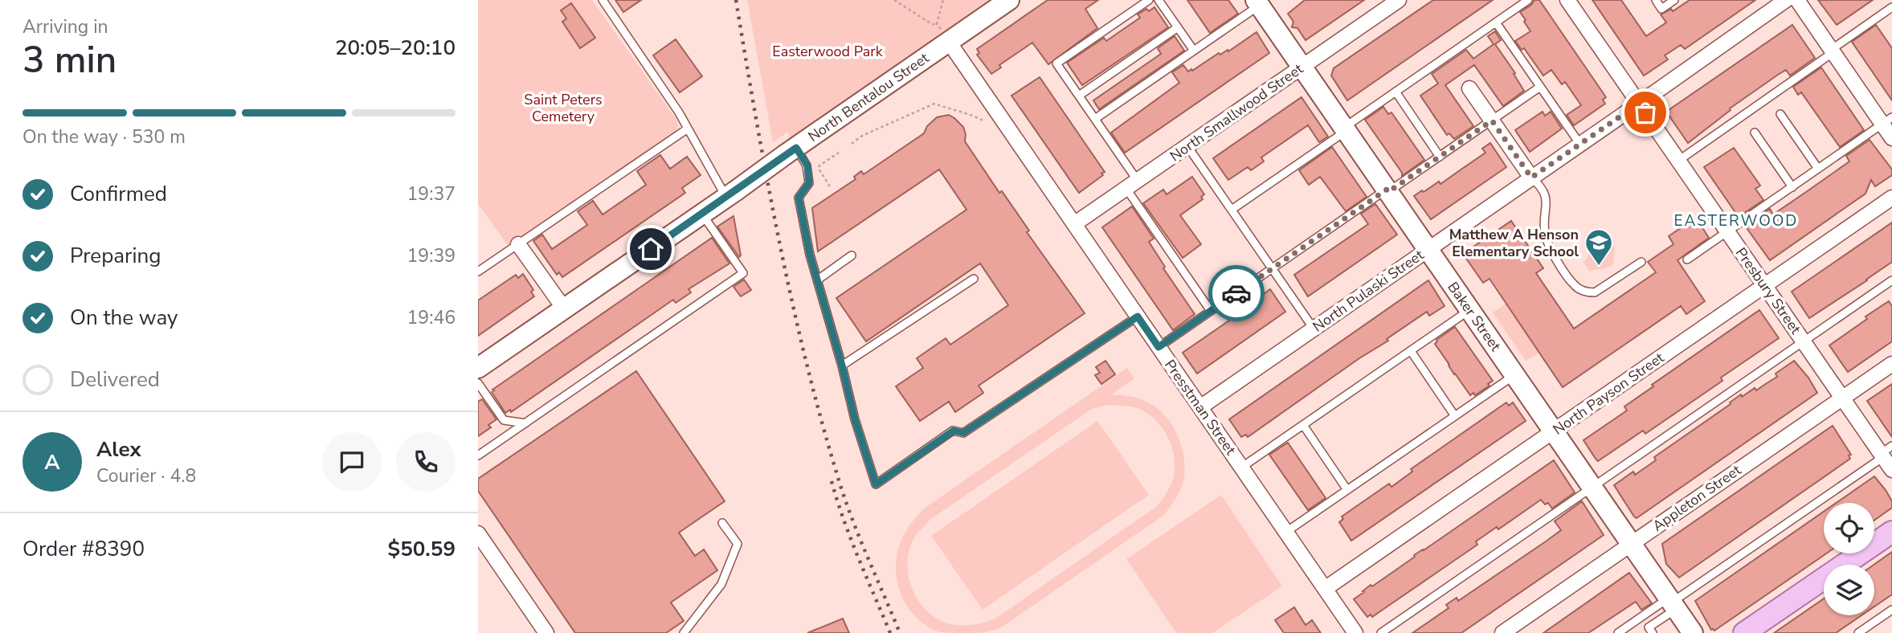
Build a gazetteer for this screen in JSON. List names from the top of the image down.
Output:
{
  "streets": {
    "street": [
      "North Bentalou Street",
      "North Smallwood Street",
      "North Pulaski Street",
      "Presbury Street",
      "Baker Street",
      "North Payson Street",
      "Presstman Street",
      "Appleton Street"
    ]
  },
  "crossings": [
    ["North Bentalou Street", "Presstman Street"],
    ["North Smallwood Street", "Baker Street"],
    ["North Smallwood Street", "Presstman Street"],
    ["North Pulaski Street", "Presbury Street"],
    ["North Pulaski Street", "Baker Street"],
    ["North Pulaski Street", "Presstman Street"],
    ["Presbury Street", "North Payson Street"],
    ["Presbury Street", "Appleton Street"],
    ["Baker Street", "North Payson Street"],
    ["Baker Street", "Appleton Street"],
    ["North Payson Street", "Presstman Street"]
  ],
  "districts": ["EASTERWOOD"],
  "parks": ["Easterwood Park", "Saint Peters Cemetery"],
  "places": {
    "school or university": ["Matthew A Henson Elementary School"]
  },
  "page": {
    "heading": ["3 min", "Arriving in", "20:05–20:10"],
    "panel": [
      "Alex",
      "Courier · 4.8",
      "Order #8390",
      "$50.59"
    ],
    "bar": "On the way · 530 m",
    "list": [
      ["Confirmed", "19:37"],
      ["Preparing", "19:39"],
      ["On the way", "19:46"],
      "Delivered"
    ],
    "round": "A"
  }
}
